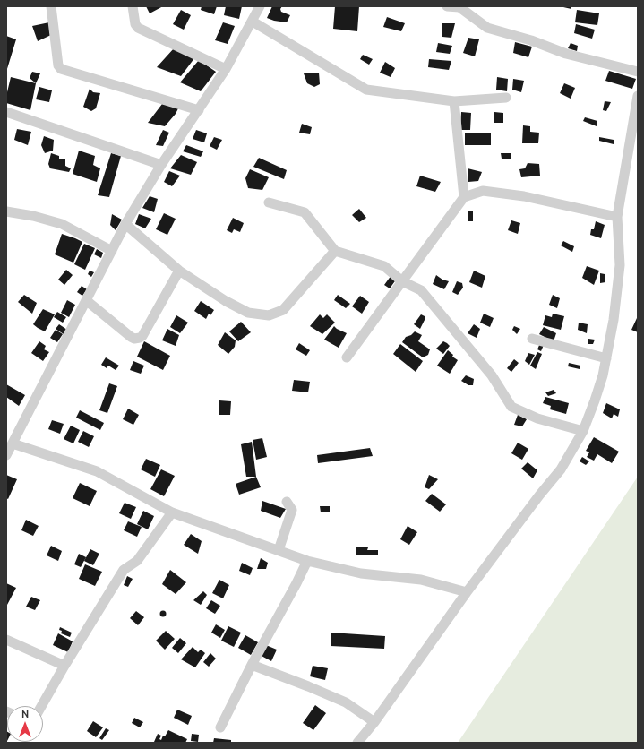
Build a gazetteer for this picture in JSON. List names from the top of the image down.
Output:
{
  "north": "top"
}
